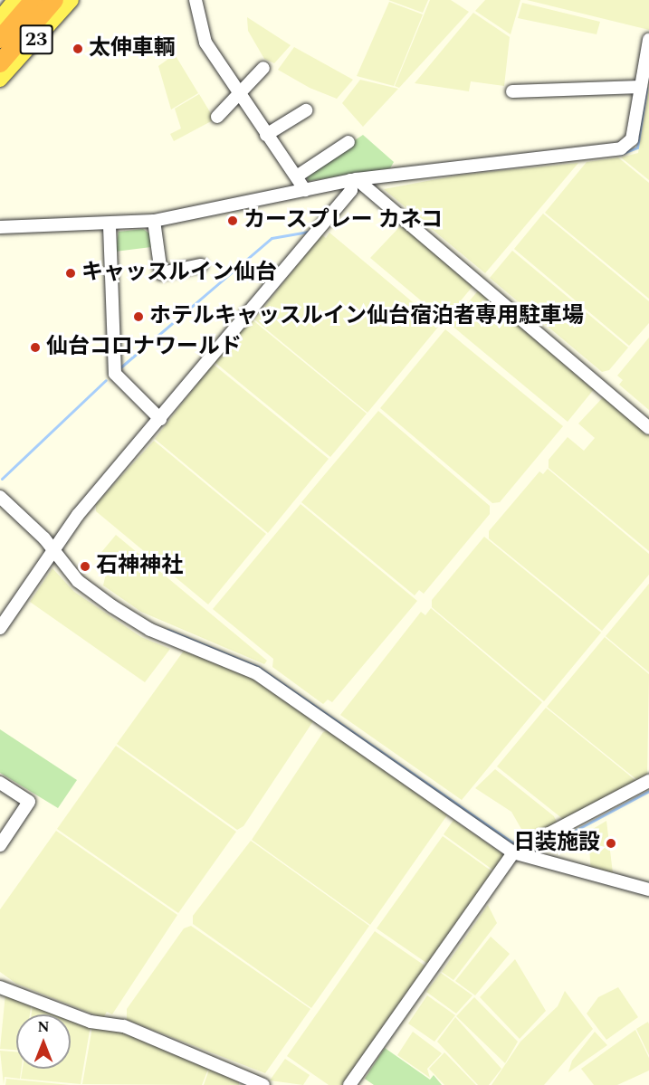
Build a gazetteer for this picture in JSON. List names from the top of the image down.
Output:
{
  "streets": {
    "main road": ["23"]
  },
  "places": [
    "太伸車輌",
    "カースプレー カネコ",
    "キャッスルイン仙台",
    "ホテルキャッスルイン仙台宿泊者専用駐車場",
    "仙台コロナワールド",
    "石神神社",
    "日装施設"
  ],
  "north": "top"
}
